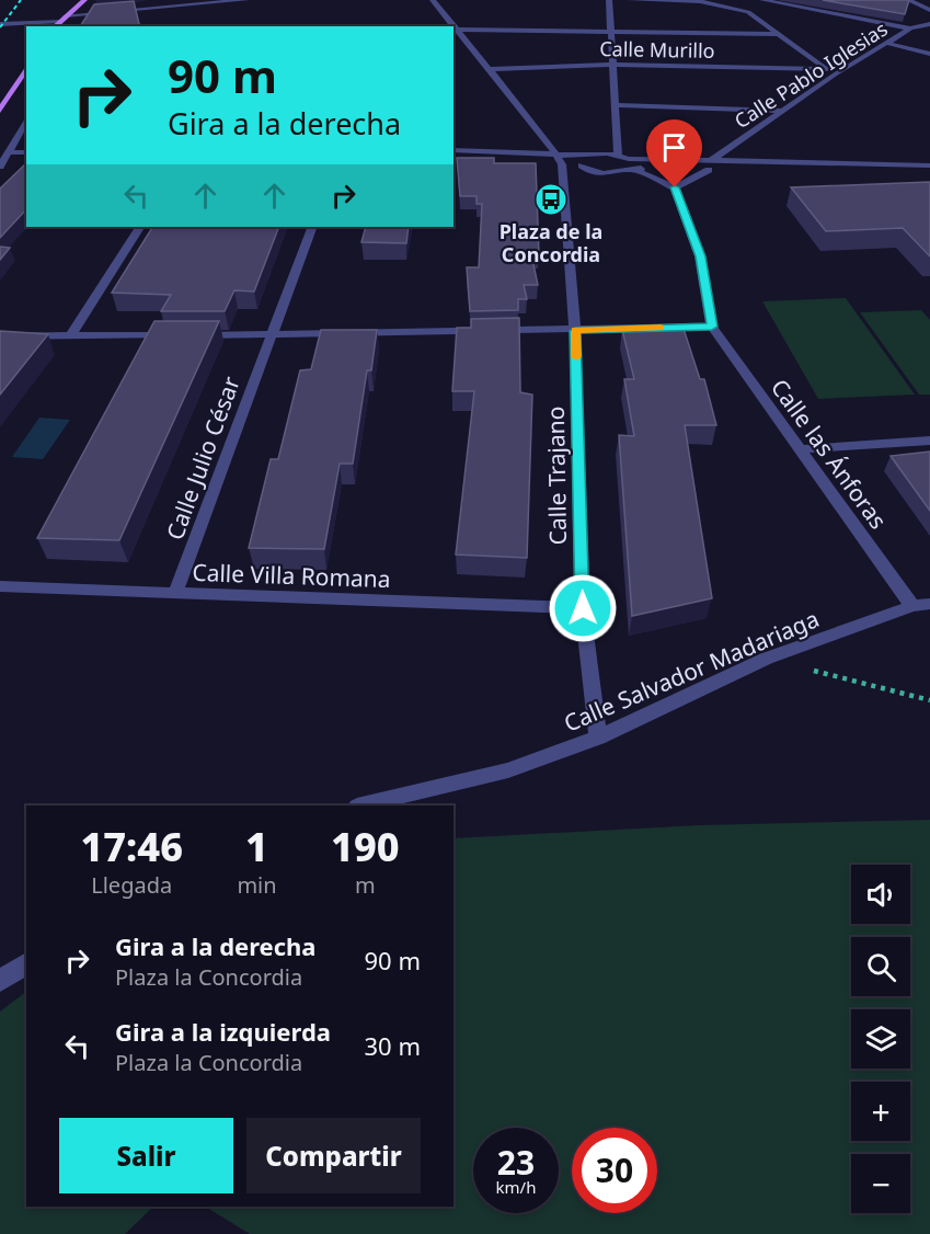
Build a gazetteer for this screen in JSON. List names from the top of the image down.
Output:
{
  "streets": {
    "street": [
      "Calle Murillo",
      "Calle Pablo Iglesias",
      "Calle las Ánforas",
      "Calle Julio César",
      "Calle Trajano",
      "Calle Villa Romana",
      "Calle Salvador Madariaga"
    ]
  },
  "crossings": [
    ["Calle las Ánforas", "Calle Salvador Madariaga"],
    ["Calle Julio César", "Calle Villa Romana"],
    ["Calle Trajano", "Calle Villa Romana"],
    ["Calle Trajano", "Calle Salvador Madariaga"]
  ],
  "places": {
    "bus stop": ["Plaza de la Concordia"]
  },
  "page": {
    "turn": ["90 m", "Gira a la derecha"],
    "eta": [
      "17:46",
      "Llegada",
      "1",
      "min",
      "190",
      "m"
    ],
    "map_buttons": ["+", "−"],
    "list": [
      {
        "name": "Gira a la derecha",
        "note": "Plaza la Concordia",
        "value": "90 m"
      },
      {
        "name": "Gira a la izquierda",
        "note": "Plaza la Concordia",
        "value": "30 m"
      }
    ],
    "buttons": ["Salir", "Compartir"],
    "speed": "23 km/h",
    "limit": "30"
  }
}
